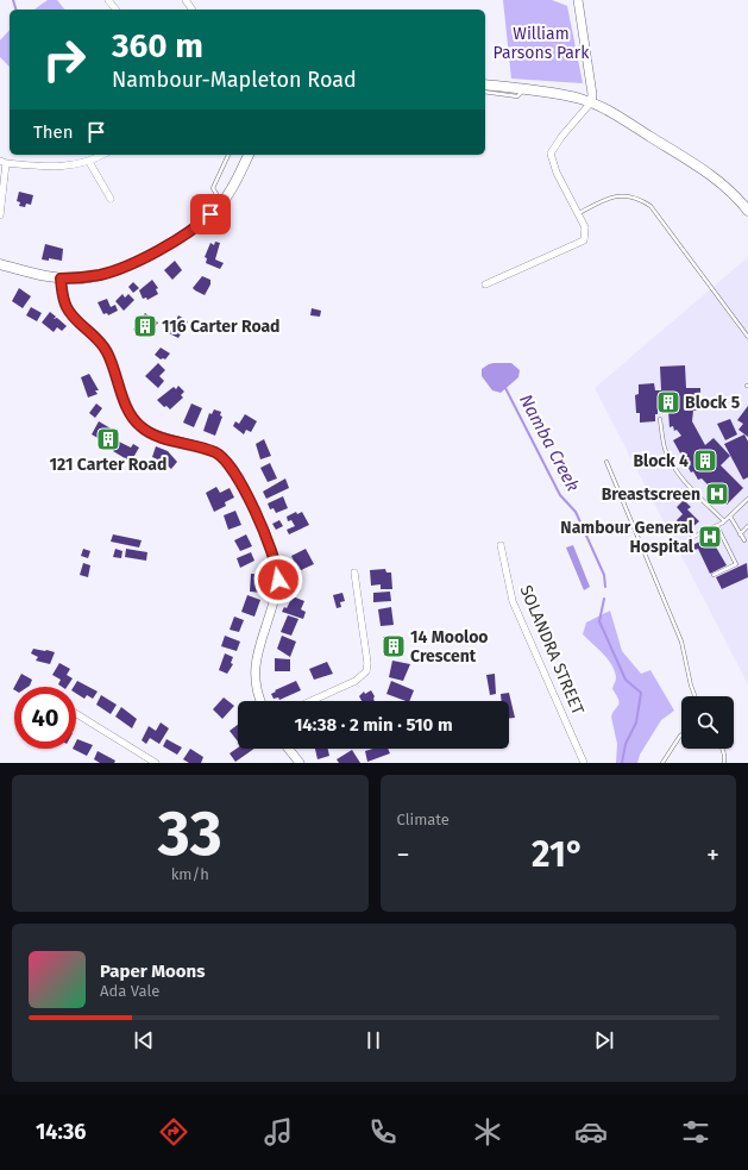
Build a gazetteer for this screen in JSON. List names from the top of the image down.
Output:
{
  "streets": {
    "street": ["SOLANDRA STREET"]
  },
  "water": ["Namba Creek"],
  "parks": ["William Parsons Park"],
  "places": {
    "building": [
      "116 Carter Road",
      "Block 5",
      "121 Carter Road",
      "Block 4",
      "14 Mooloo Crescent"
    ],
    "hospital": ["Breastscreen", "Nambour General Hospital"]
  },
  "page": {
    "turn": ["360 m", "Nambour-Mapleton Road"],
    "then": "Then",
    "limit": "40",
    "trip": "14:38 · 2 min · 510 m",
    "tile": [
      ["33", "km/h"],
      "Climate"
    ],
    "heat": ["−", "21°", "+"],
    "song": ["Paper Moons", "Ada Vale"],
    "tabs": "14:36"
  }
}
